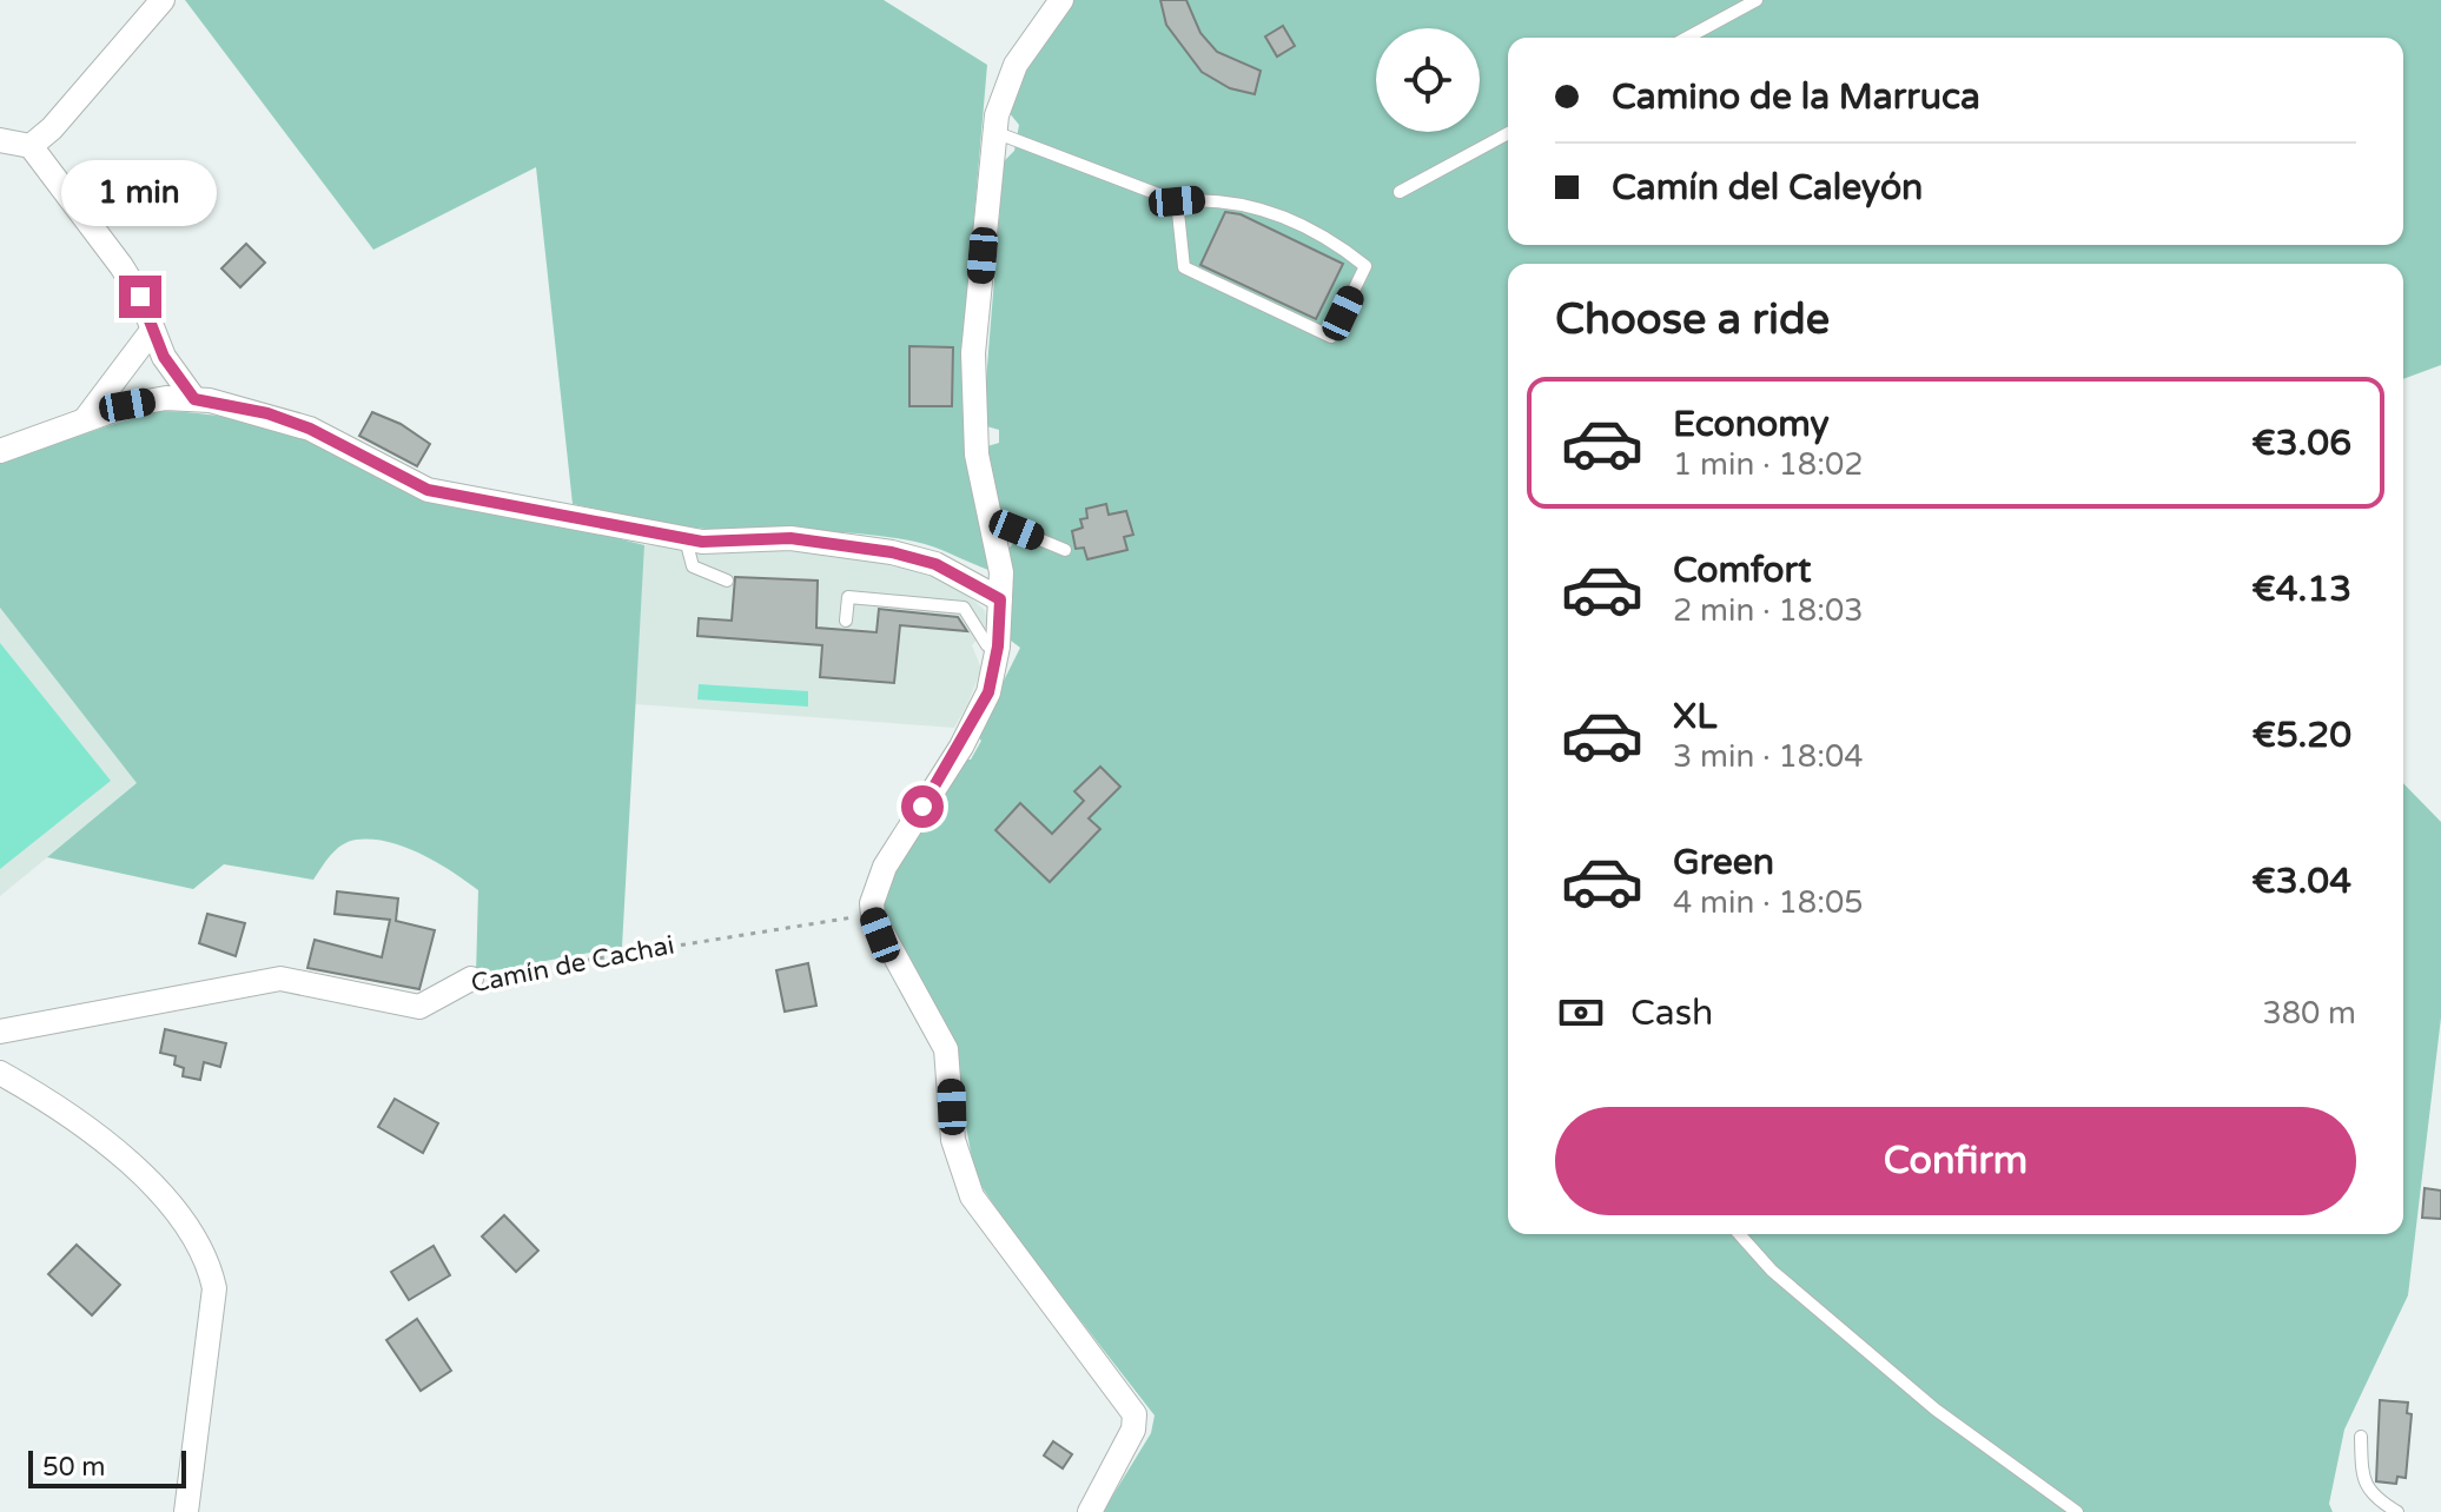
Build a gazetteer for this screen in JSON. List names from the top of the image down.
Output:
{
  "streets": {
    "street": ["Camín de Cachai"]
  },
  "scale_bar": "50 m",
  "page": {
    "banner": ["Camino de la Marruca", "Camín del Caleyón"],
    "bubble": "1 min",
    "heading": "Choose a ride",
    "list": [
      {
        "name": "Economy",
        "note": "1 min · 18:02",
        "value": "€3.06"
      },
      {
        "name": "Comfort",
        "note": "2 min · 18:03",
        "value": "€4.13"
      },
      {
        "name": "XL",
        "note": "3 min · 18:04",
        "value": "€5.20"
      },
      {
        "name": "Green",
        "note": "4 min · 18:05",
        "value": "€3.04"
      }
    ],
    "pay": ["Cash", "380 m"],
    "buttons": "Confirm",
    "scale": "50 m"
  }
}
